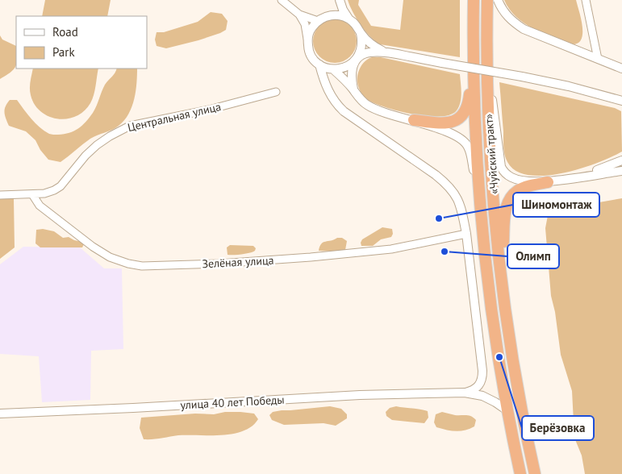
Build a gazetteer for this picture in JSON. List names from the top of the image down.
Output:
{
  "streets": {
    "highway": ["«Чуйский тракт»"],
    "street": ["Центральная улица", "Зелёная улица", "улица 40 лет Победы"]
  },
  "crossings": [
    ["Центральная улица", "Зелёная улица"],
    ["«Чуйский тракт»", "улица 40 лет Победы"]
  ],
  "places": ["Шиномонтаж", "Олимп", "Берёзовка"],
  "legend": ["Road", "Park"]
}
